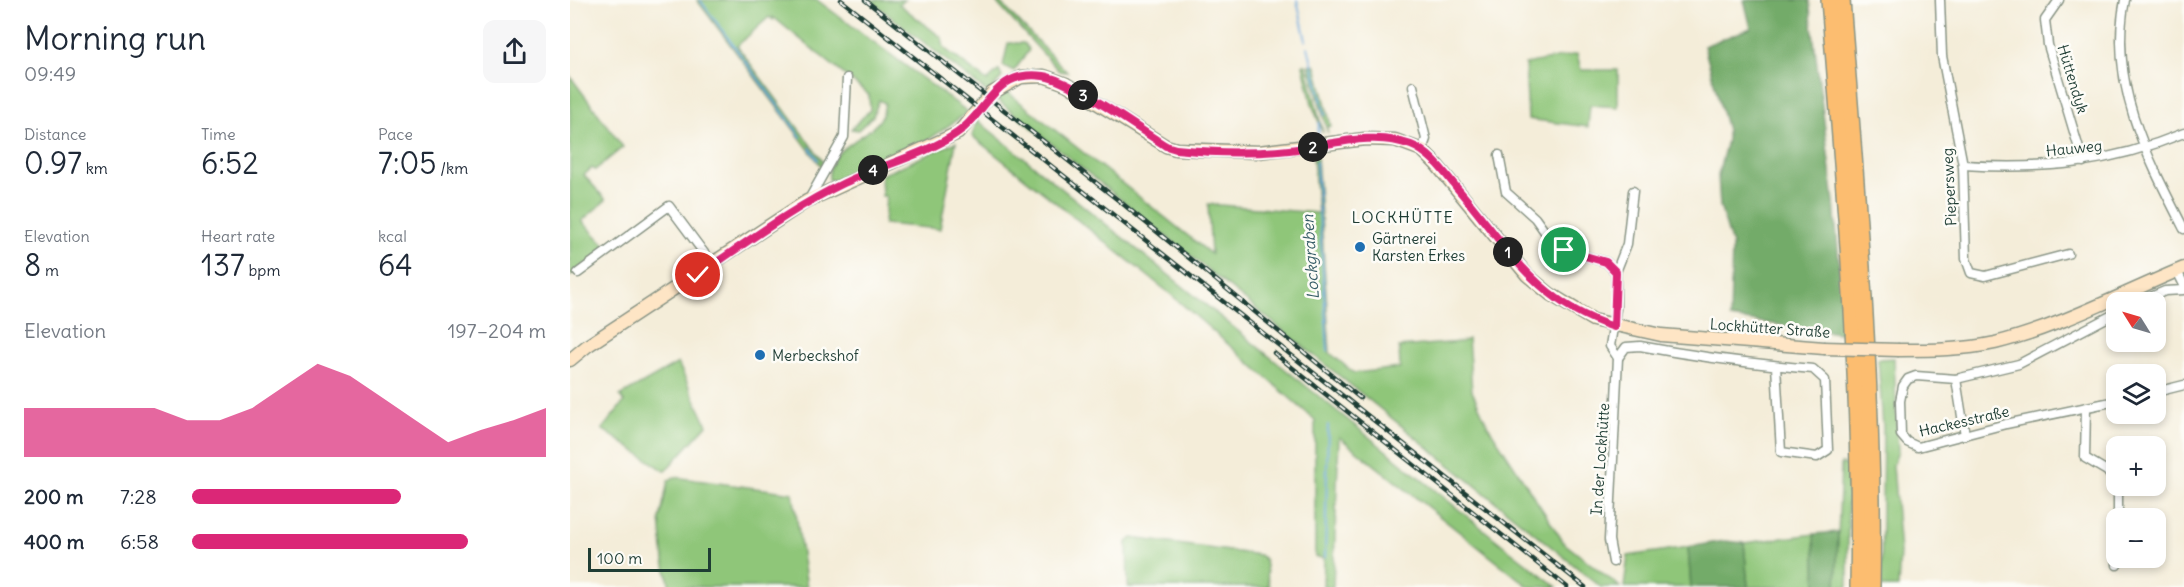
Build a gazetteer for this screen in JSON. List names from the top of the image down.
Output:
{
  "streets": {
    "street": [
      "Hüttendyk",
      "Hauweg",
      "Piepersweg",
      "Lockhütter Straße",
      "Hackesstraße",
      "In der Lockhütte"
    ]
  },
  "crossings": [
    ["Hüttendyk", "Hauweg"],
    ["Hauweg", "Piepersweg"],
    ["Lockhütter Straße", "In der Lockhütte"]
  ],
  "districts": ["LOCKHÜTTE"],
  "water": ["Lockgraben"],
  "places": ["Gärtnerei Karsten Erkes", "Merbeckshof"],
  "scale_bar": "100 m",
  "north": "top left",
  "page": {
    "heading": ["Morning run", "09:49"],
    "pins": [
      "3",
      "2",
      "4",
      "1"
    ],
    "stats": [
      ["Distance", "0.97 km"],
      ["Time", "6:52"],
      ["Pace", "7:05 /km"],
      ["Elevation", "8 m"],
      ["Heart rate", "137 bpm"],
      ["kcal", "64"]
    ],
    "map_buttons": ["+", "−"],
    "chart": ["Elevation", "197–204 m"],
    "list": [
      {
        "name": "200 m",
        "note": "7:28"
      },
      {
        "name": "400 m",
        "note": "6:58"
      }
    ],
    "scale": "100 m"
  }
}
